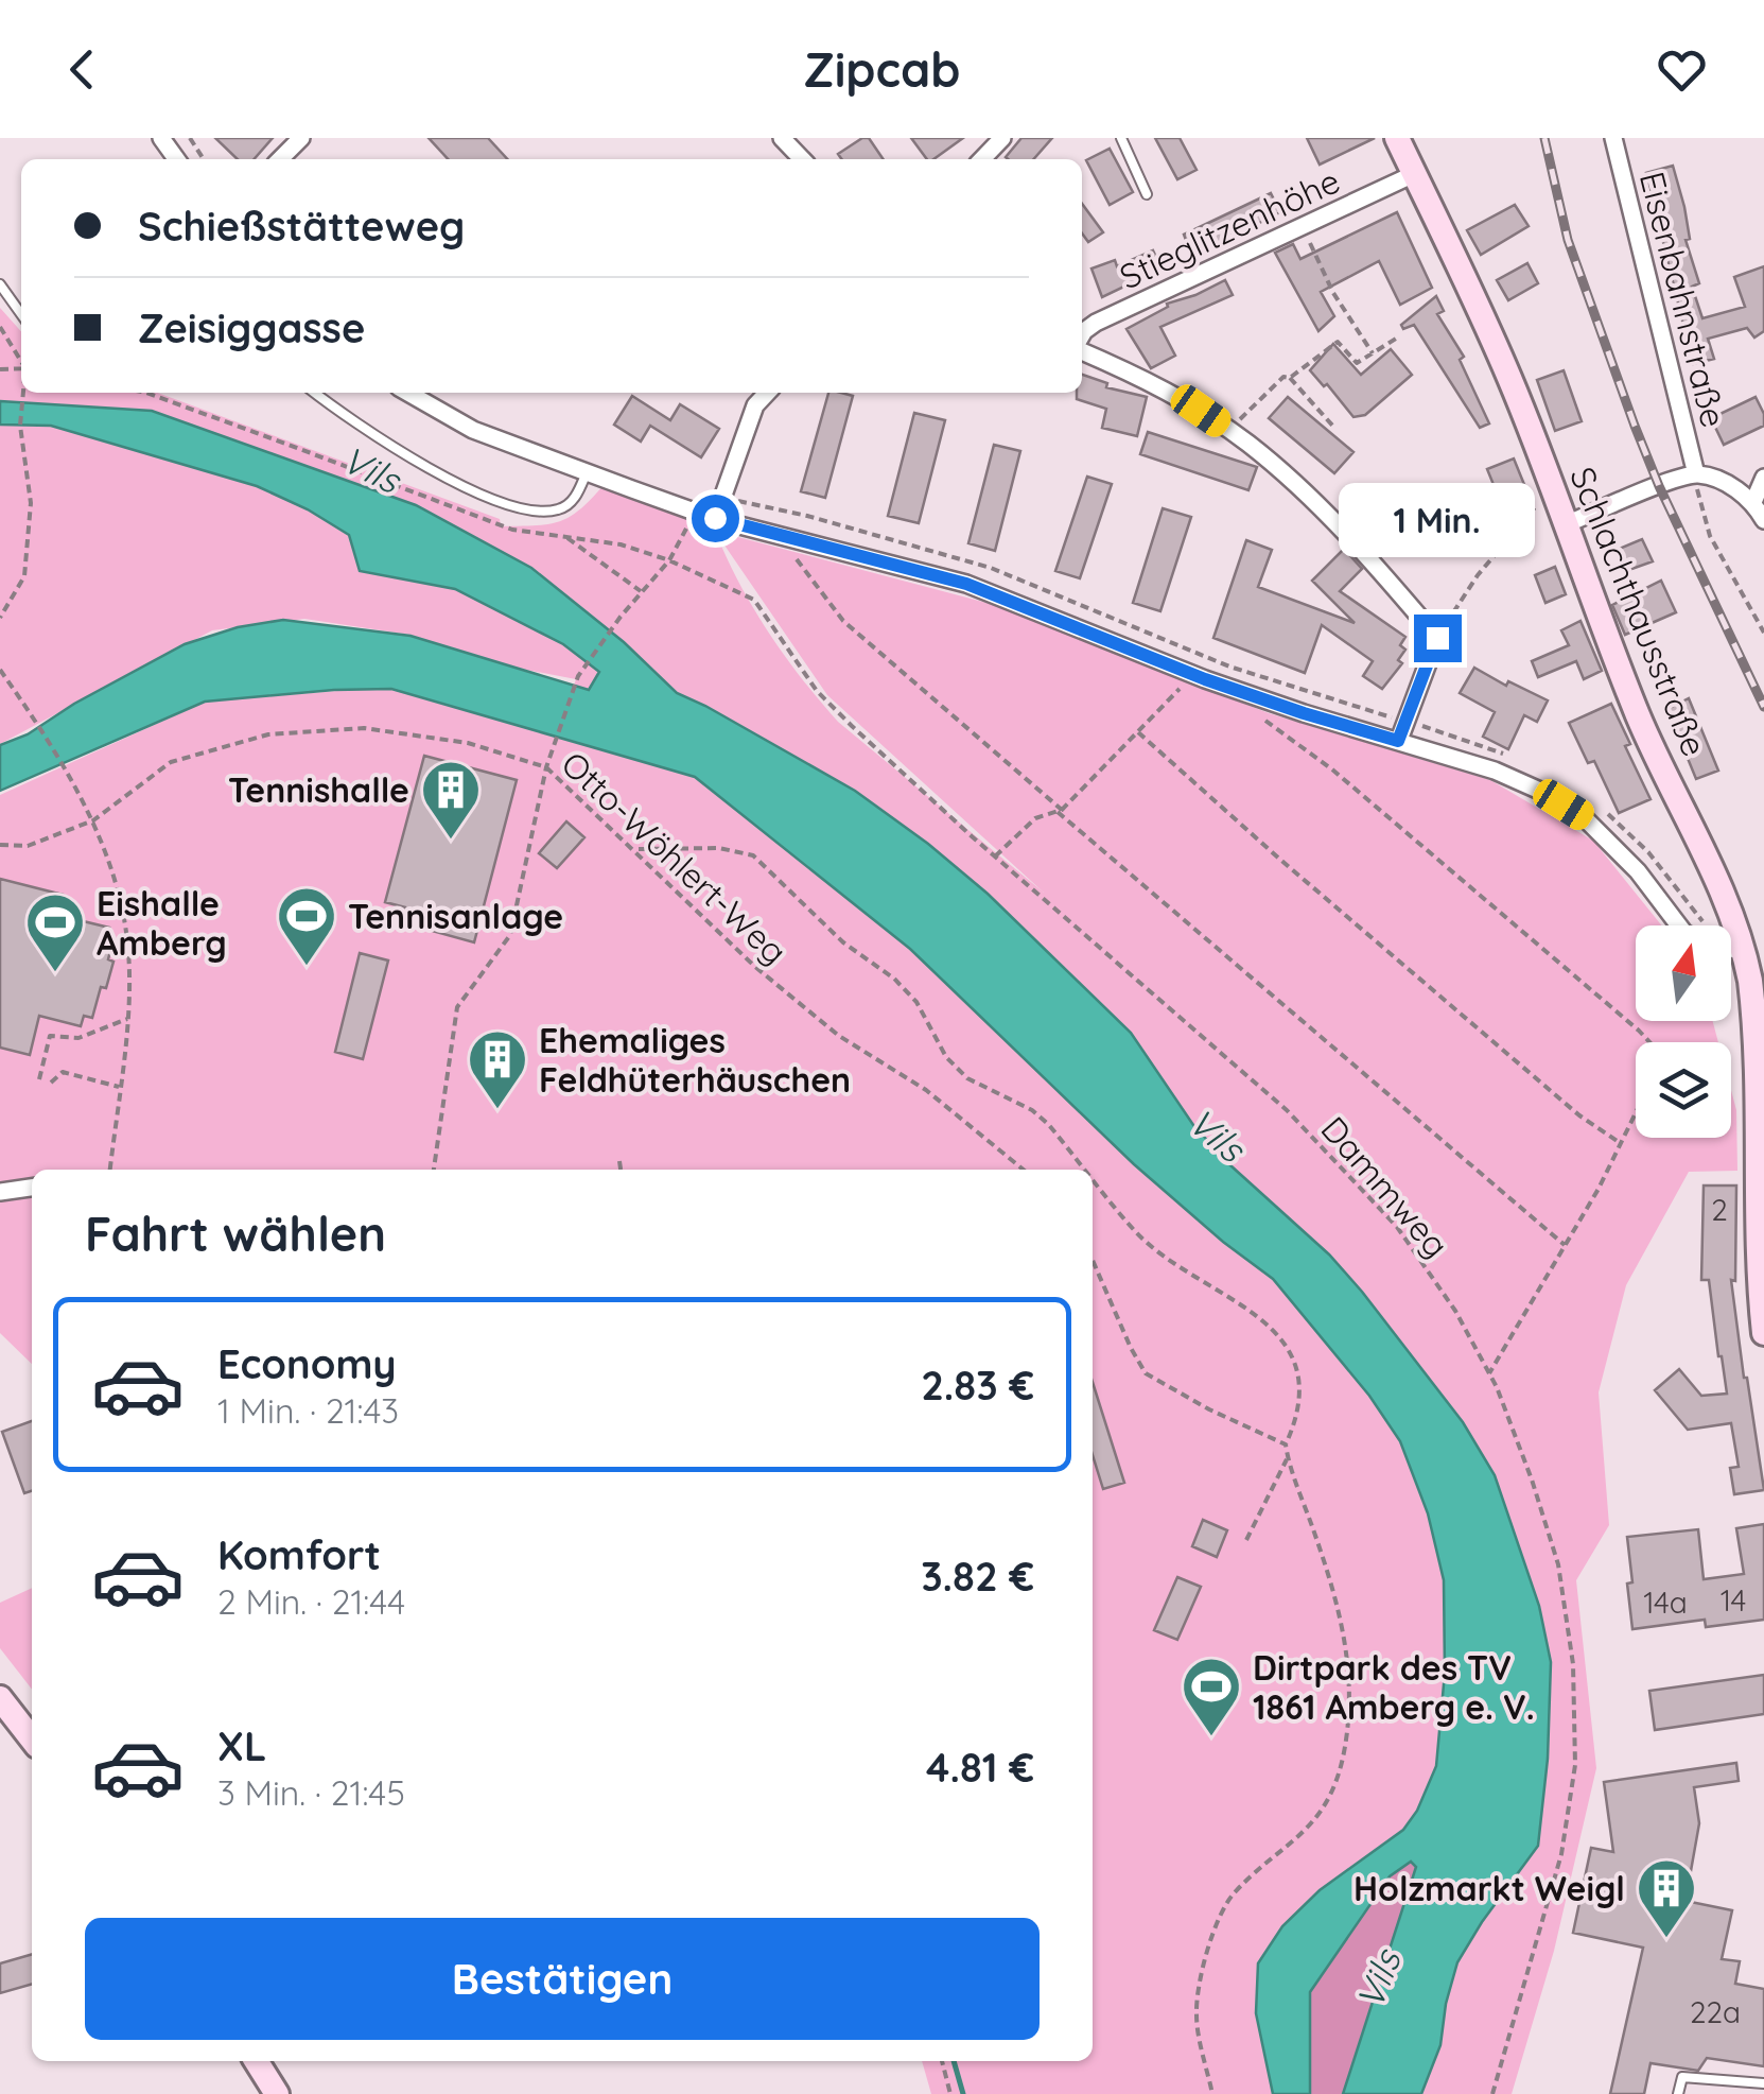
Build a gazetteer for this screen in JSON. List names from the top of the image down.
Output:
{
  "streets": {
    "main road": ["Schlachthausstraße"],
    "street": ["Stieglitzenhöhe", "Eisenbahnstraße"],
    "path": ["Otto-Wöhlert-Weg", "Dammweg"]
  },
  "crossings": [
    ["Stieglitzenhöhe", "Schlachthausstraße"]
  ],
  "water": ["Vils"],
  "places": {
    "building": ["Tennishalle", "Ehemaliges Feldhüterhäuschen", "Holzmarkt Weigl"],
    "sports": ["Tennisanlage", "Eishalle Amberg", "Dirtpark des TV 1861 Amberg e. V."]
  },
  "house_numbers": [
    "2",
    "14",
    "14a",
    "22a"
  ],
  "north": "top",
  "page": {
    "header": "Zipcab",
    "banner": ["Schießstätteweg", "Zeisiggasse"],
    "bubble": "1 Min.",
    "heading": "Fahrt wählen",
    "list": [
      {
        "name": "Economy",
        "note": "1 Min. · 21:43",
        "value": "2.83 €"
      },
      {
        "name": "Komfort",
        "note": "2 Min. · 21:44",
        "value": "3.82 €"
      },
      {
        "name": "XL",
        "note": "3 Min. · 21:45",
        "value": "4.81 €"
      }
    ],
    "buttons": "Bestätigen"
  }
}
